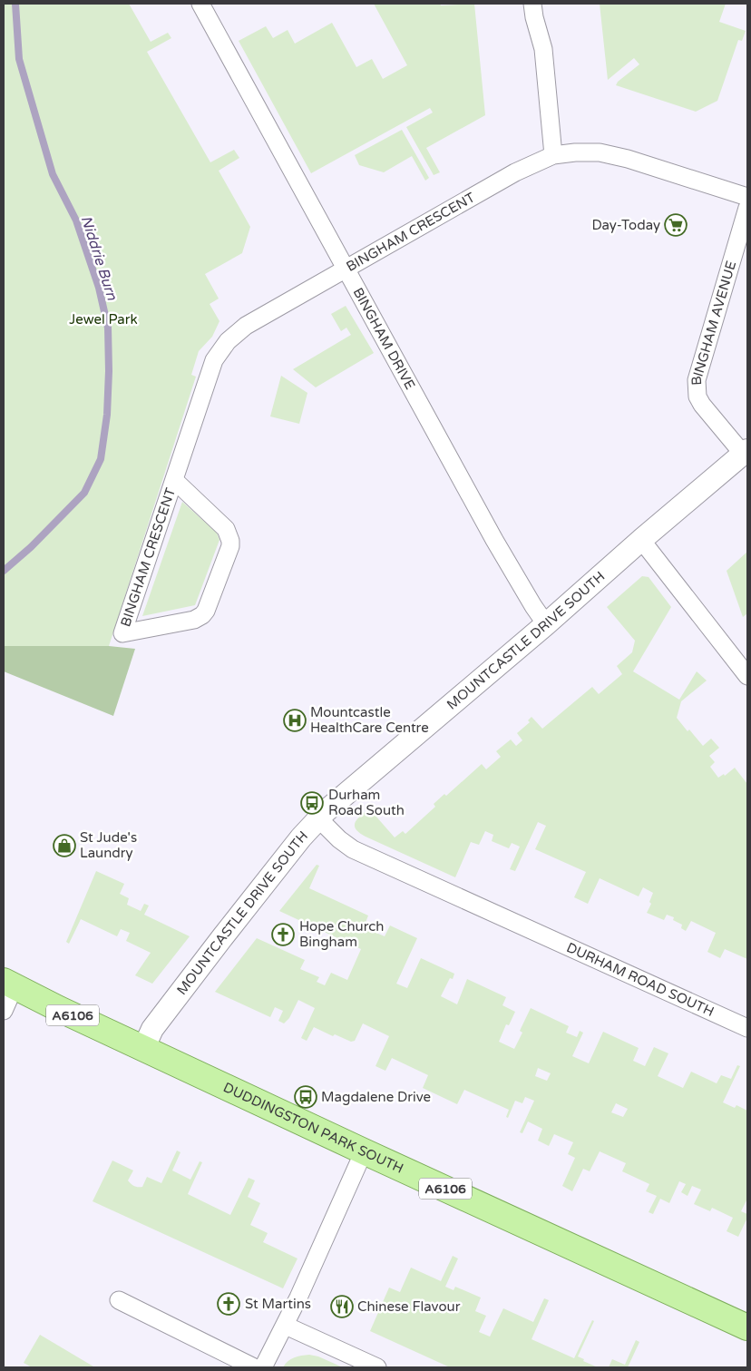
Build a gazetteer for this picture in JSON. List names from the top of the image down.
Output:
{
  "streets": {
    "main road": ["A6106", "DUDDINGSTON PARK SOUTH"],
    "street": [
      "BINGHAM CRESCENT",
      "BINGHAM AVENUE",
      "BINGHAM DRIVE",
      "MOUNTCASTLE DRIVE SOUTH",
      "DURHAM ROAD SOUTH"
    ]
  },
  "crossings": [
    ["BINGHAM CRESCENT", "BINGHAM DRIVE"],
    ["BINGHAM AVENUE", "MOUNTCASTLE DRIVE SOUTH"],
    ["BINGHAM DRIVE", "MOUNTCASTLE DRIVE SOUTH"],
    ["MOUNTCASTLE DRIVE SOUTH", "DURHAM ROAD SOUTH"],
    ["MOUNTCASTLE DRIVE SOUTH", "DUDDINGSTON PARK SOUTH"]
  ],
  "water": ["Niddrie Burn"],
  "parks": ["Jewel Park"],
  "places": {
    "supermarket": ["Day-Today"],
    "hospital": ["Mountcastle HealthCare Centre"],
    "bus stop": ["Durham Road South", "Magdalene Drive"],
    "shop": ["St Jude's Laundry"],
    "church": ["Hope Church Bingham", "St Martins"],
    "restaurant": ["Chinese Flavour"]
  }
}
